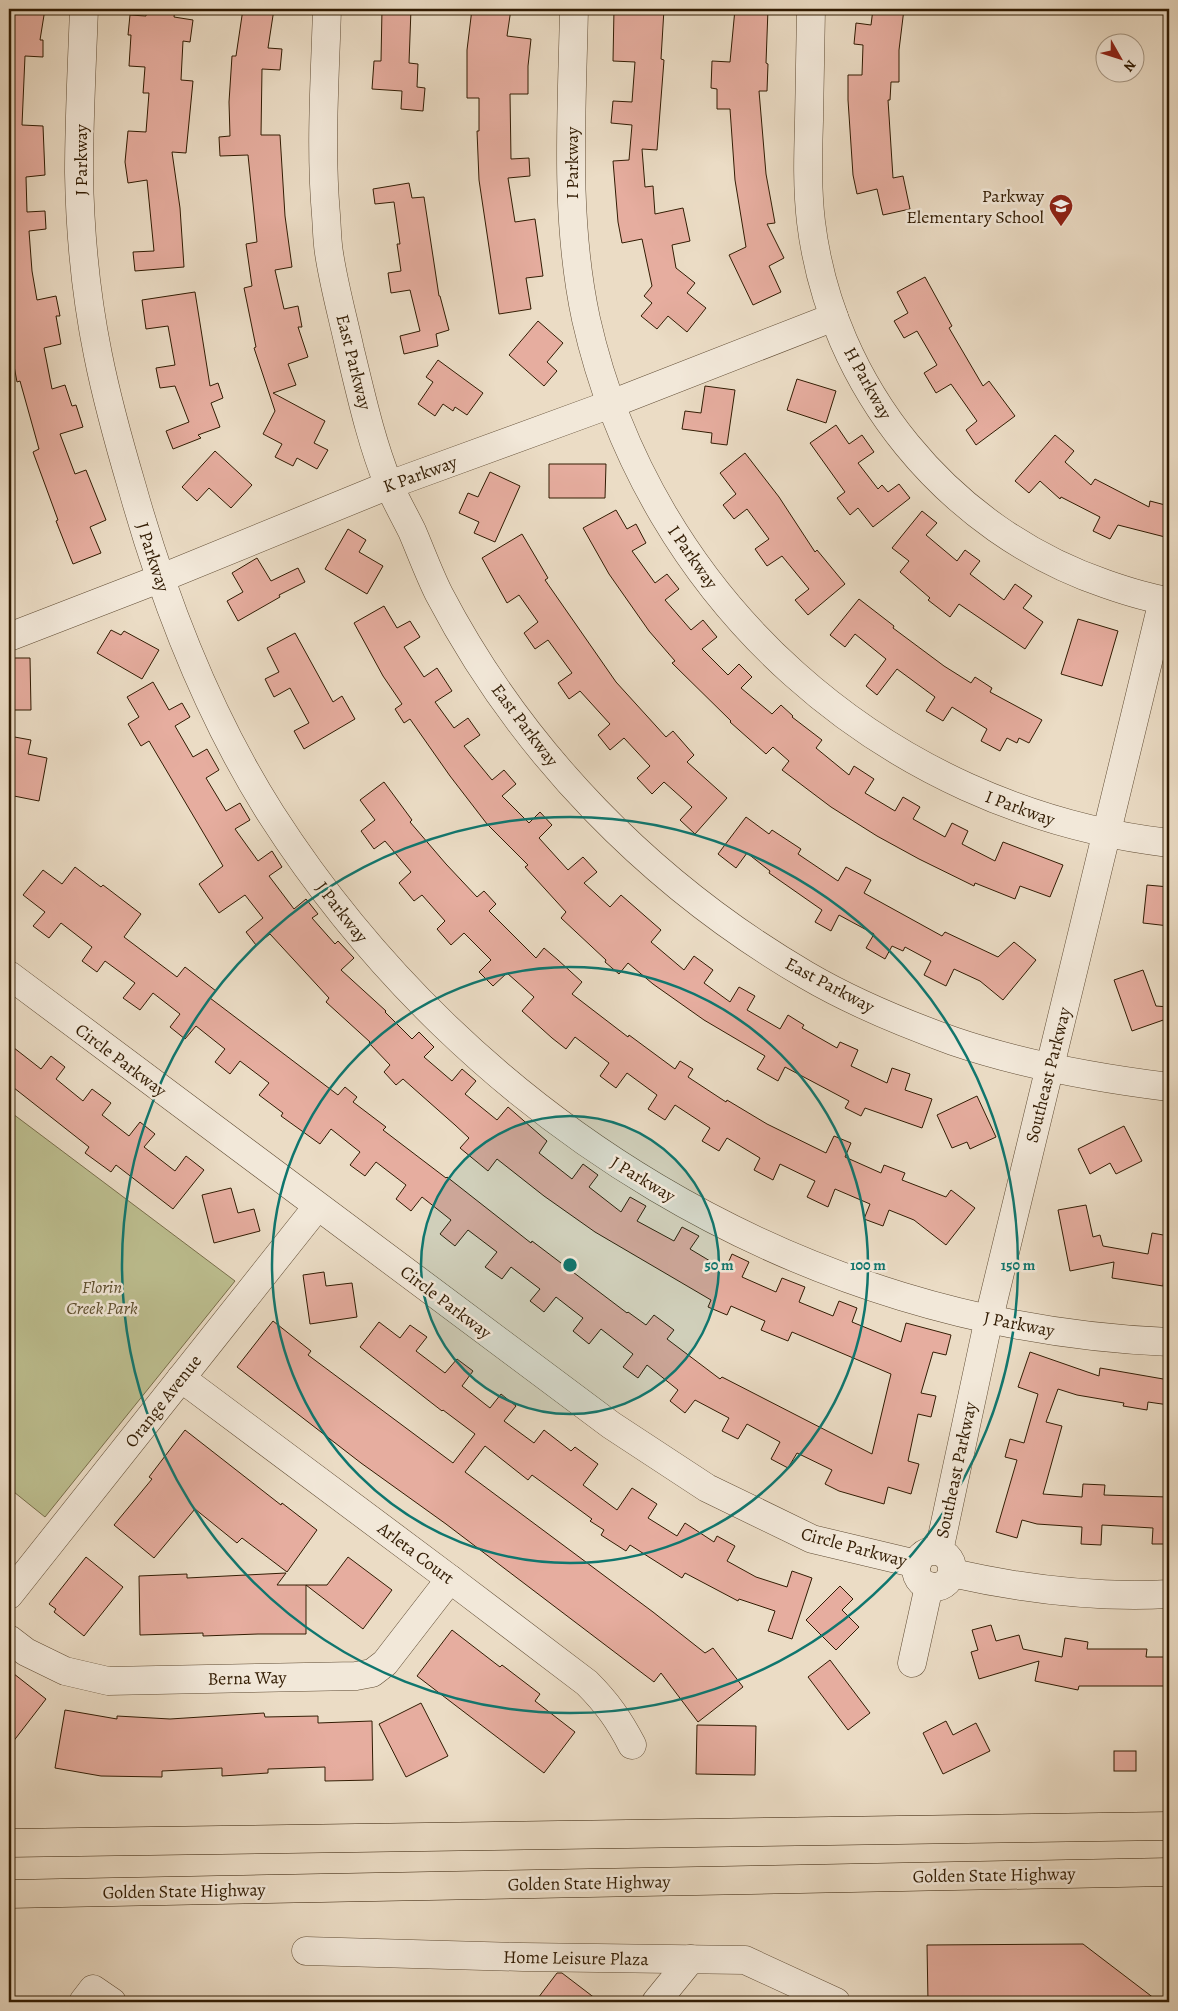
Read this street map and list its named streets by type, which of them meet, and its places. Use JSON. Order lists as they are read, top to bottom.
{
  "streets": {
    "highway": ["Golden State Highway"],
    "street": [
      "J Parkway",
      "I Parkway",
      "East Parkway",
      "H Parkway",
      "K Parkway",
      "Circle Parkway",
      "Southeast Parkway",
      "Orange Avenue",
      "Arleta Court",
      "Berna Way",
      "Home Leisure Plaza"
    ]
  },
  "crossings": [
    ["J Parkway", "K Parkway"],
    ["J Parkway", "Southeast Parkway"],
    ["I Parkway", "K Parkway"],
    ["I Parkway", "Southeast Parkway"],
    ["East Parkway", "K Parkway"],
    ["East Parkway", "Southeast Parkway"],
    ["H Parkway", "K Parkway"],
    ["H Parkway", "Southeast Parkway"],
    ["Circle Parkway", "Southeast Parkway"],
    ["Circle Parkway", "Orange Avenue"],
    ["Orange Avenue", "Arleta Court"],
    ["Arleta Court", "Berna Way"]
  ],
  "parks": ["Florin Creek Park"],
  "places": {
    "school or university": ["Parkway Elementary School"]
  },
  "north": "bottom right",
  "rings": ["50 m", "100 m", "150 m"]
}
